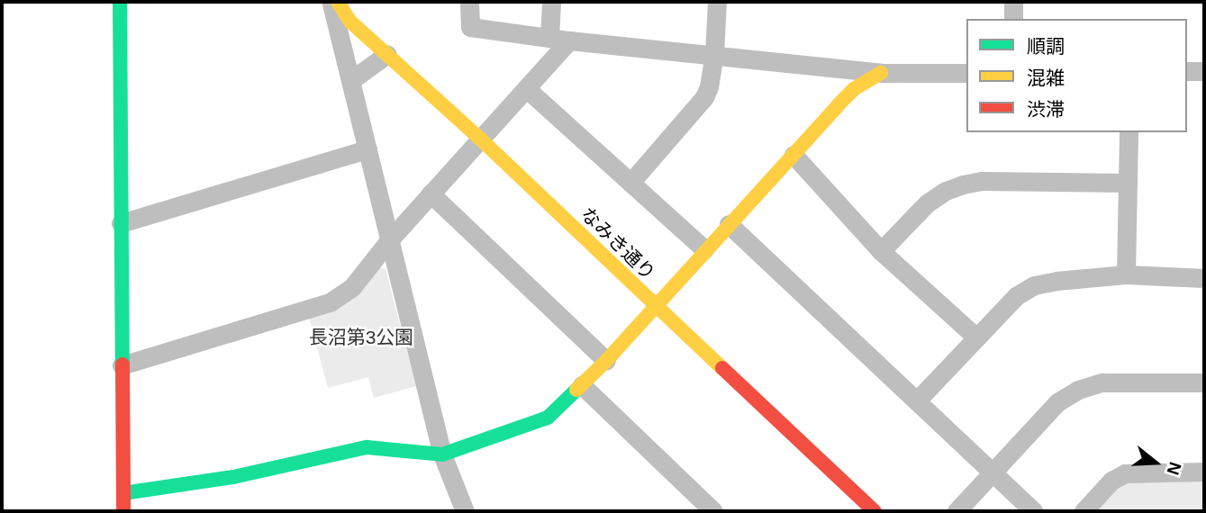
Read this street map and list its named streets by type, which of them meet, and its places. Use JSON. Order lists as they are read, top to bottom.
{
  "streets": {
    "street": ["なみき通り"]
  },
  "parks": ["長沼第3公園"],
  "legend": ["順調", "混雑", "渋滞"],
  "north": "right"
}
